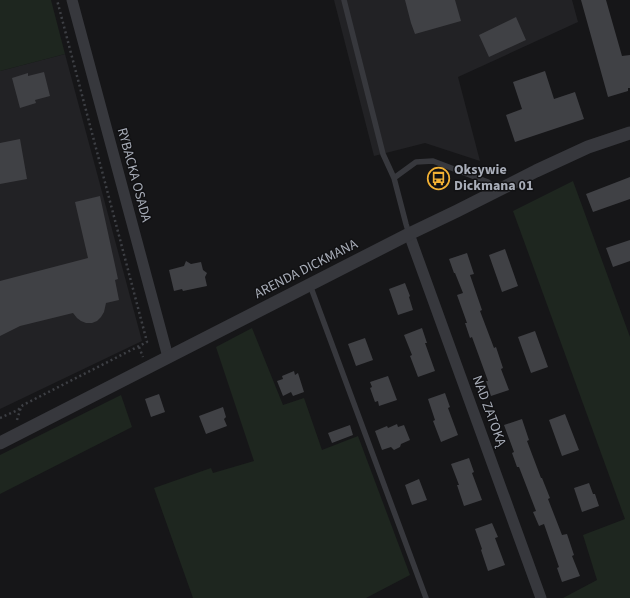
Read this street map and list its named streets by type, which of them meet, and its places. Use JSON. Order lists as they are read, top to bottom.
{
  "streets": {
    "street": ["RYBACKA OSADA", "ARENDA DICKMANA", "NAD ZATOKĄ"]
  },
  "crossings": [
    ["RYBACKA OSADA", "ARENDA DICKMANA"],
    ["ARENDA DICKMANA", "NAD ZATOKĄ"]
  ],
  "places": {
    "bus stop": ["Oksywie Dickmana 01"]
  }
}
